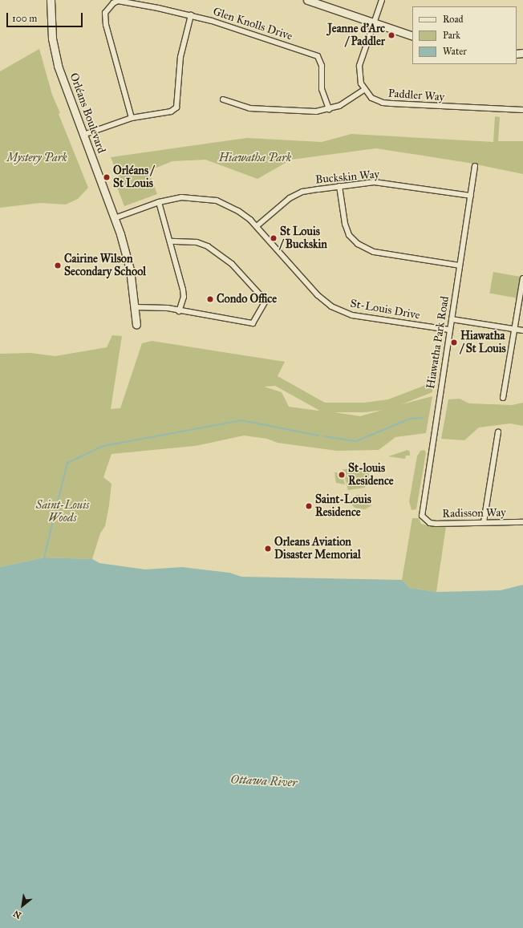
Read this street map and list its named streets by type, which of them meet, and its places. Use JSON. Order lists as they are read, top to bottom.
{
  "streets": {
    "street": [
      "Glen Knolls Drive",
      "Paddler Way",
      "Orléans Boulevard",
      "Buckskin Way",
      "St-Louis Drive",
      "Hiawatha Park Road",
      "Radisson Way"
    ]
  },
  "crossings": [
    ["Orléans Boulevard", "St-Louis Drive"],
    ["Buckskin Way", "St-Louis Drive"],
    ["Buckskin Way", "Hiawatha Park Road"],
    ["St-Louis Drive", "Hiawatha Park Road"],
    ["Hiawatha Park Road", "Radisson Way"]
  ],
  "water": ["Ottawa River"],
  "parks": ["Mystery Park", "Hiawatha Park", "Saint-Louis Woods"],
  "places": [
    "Jeanne d'Arc / Paddler",
    "Orléans / St Louis",
    "St Louis / Buckskin",
    "Cairine Wilson Secondary School",
    "Condo Office",
    "Hiawatha / St Louis",
    "St-louis Residence",
    "Saint-Louis Residence",
    "Orleans Aviation Disaster Memorial"
  ],
  "legend": ["Road", "Park", "Water"],
  "scale_bar": "100 m",
  "north": "bottom left"
}
